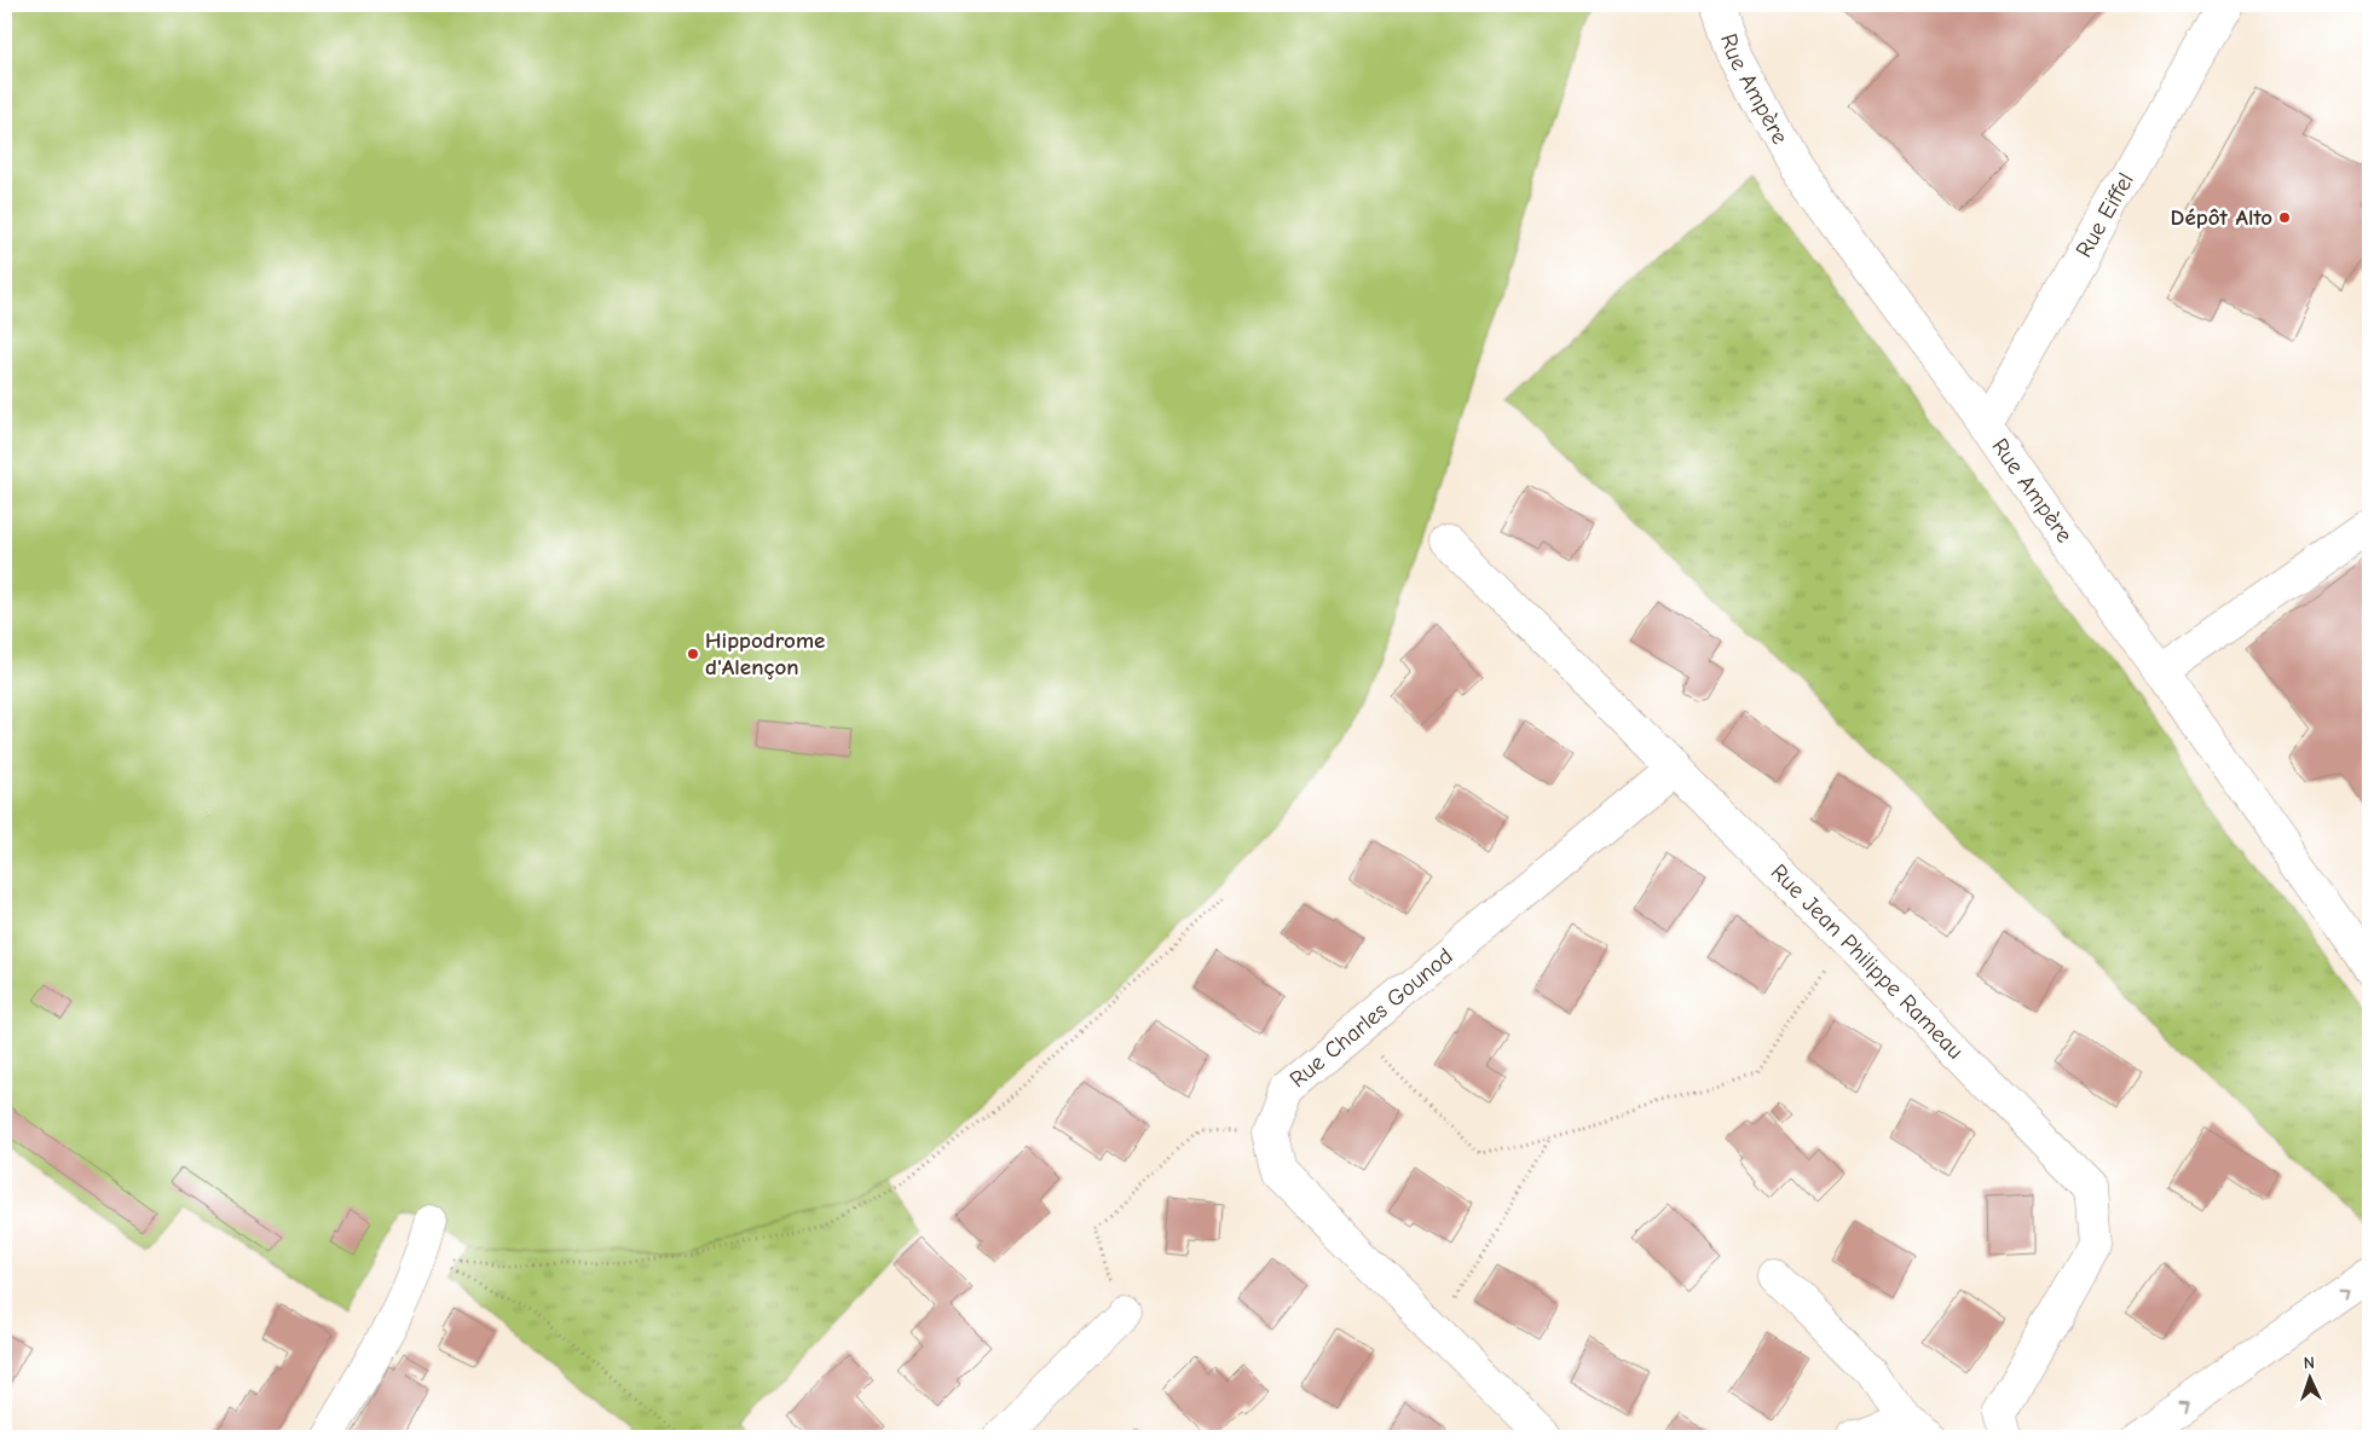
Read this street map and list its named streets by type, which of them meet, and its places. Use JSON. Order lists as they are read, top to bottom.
{
  "streets": {
    "street": [
      "Rue Ampère",
      "Rue Eiffel",
      "Rue Jean Philippe Rameau",
      "Rue Charles Gounod"
    ]
  },
  "crossings": [
    ["Rue Ampère", "Rue Eiffel"],
    ["Rue Jean Philippe Rameau", "Rue Charles Gounod"]
  ],
  "places": ["Dépôt Alto", "Hippodrome d'Alençon"],
  "north": "top"
}
